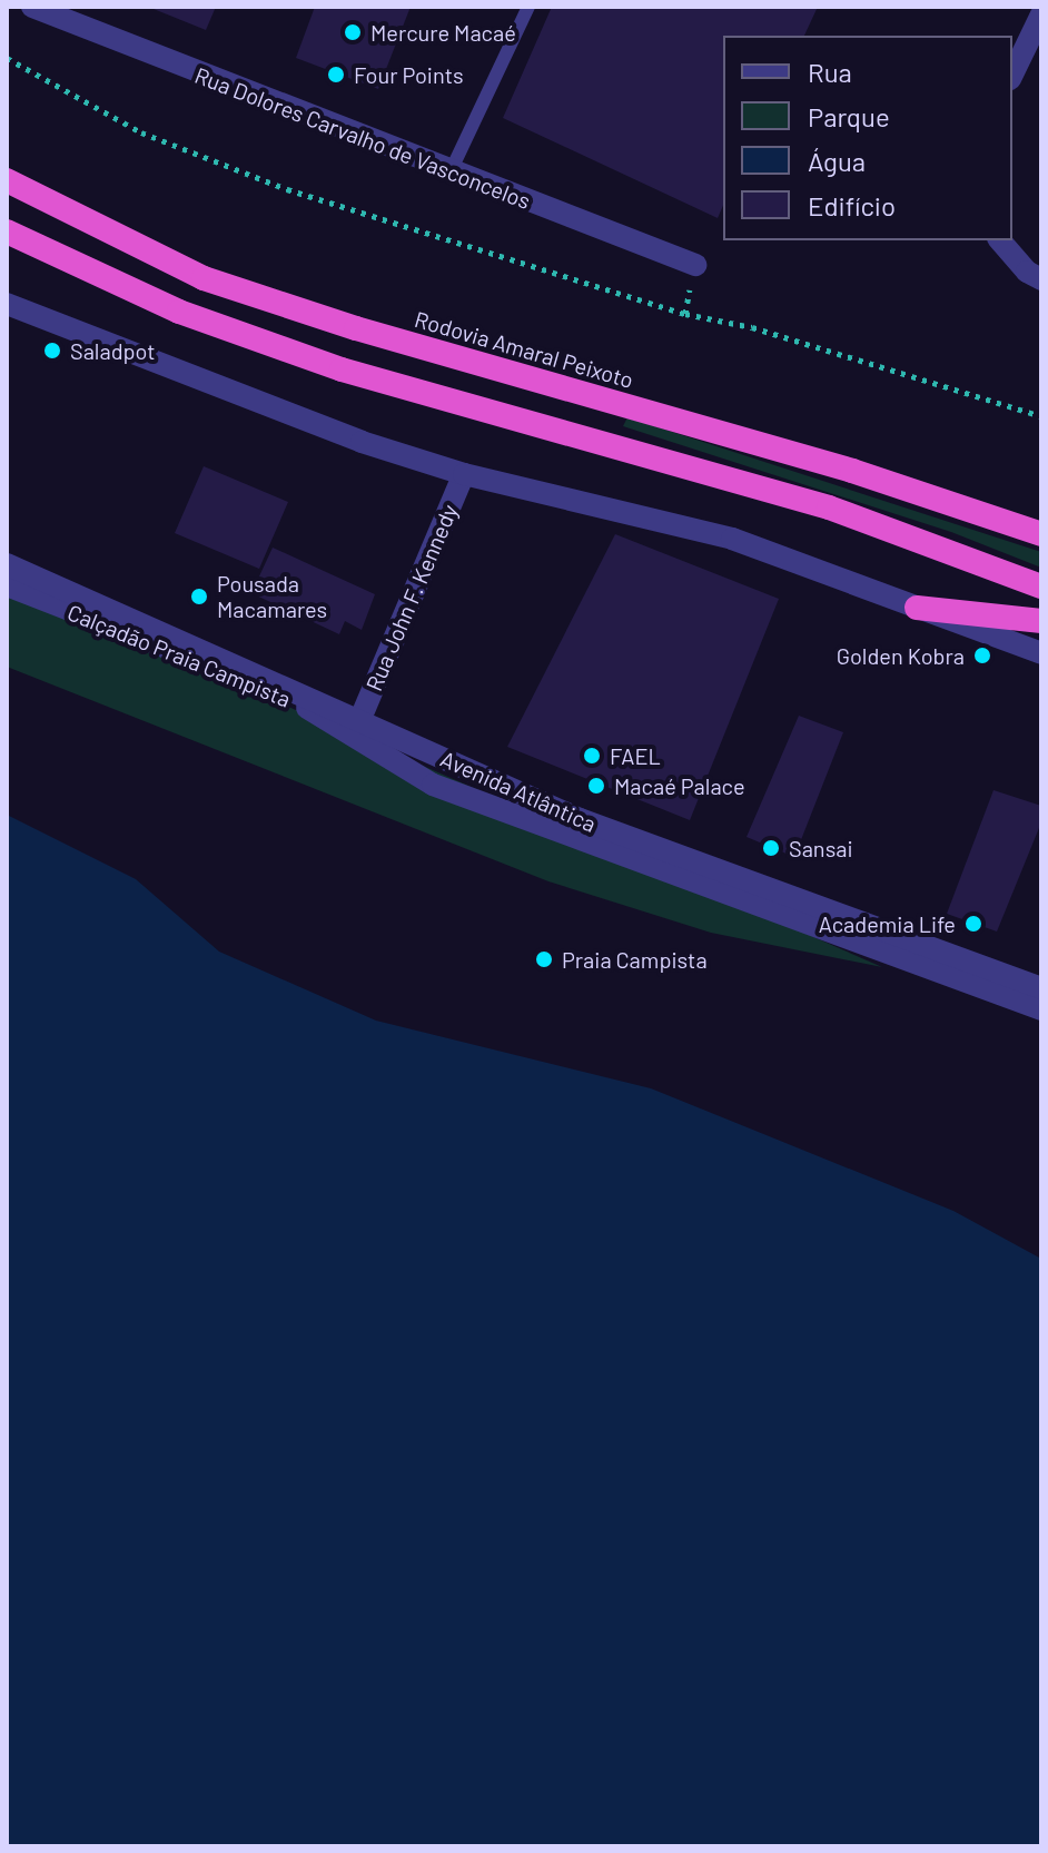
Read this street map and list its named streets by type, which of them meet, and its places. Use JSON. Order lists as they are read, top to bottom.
{
  "streets": {
    "highway": ["Rodovia Amaral Peixoto"],
    "street": [
      "Rua Dolores Carvalho de Vasconcelos",
      "Rua John F. Kennedy",
      "Calçadão Praia Campista",
      "Avenida Atlântica"
    ]
  },
  "crossings": [
    ["Rua John F. Kennedy", "Avenida Atlântica"]
  ],
  "places": [
    "Mercure Macaé",
    "Four Points",
    "Saladpot",
    "Pousada Macamares",
    "Golden Kobra",
    "FAEL",
    "Macaé Palace",
    "Sansai",
    "Academia Life",
    "Praia Campista"
  ],
  "legend": [
    "Rua",
    "Parque",
    "Água",
    "Edifício"
  ]
}
